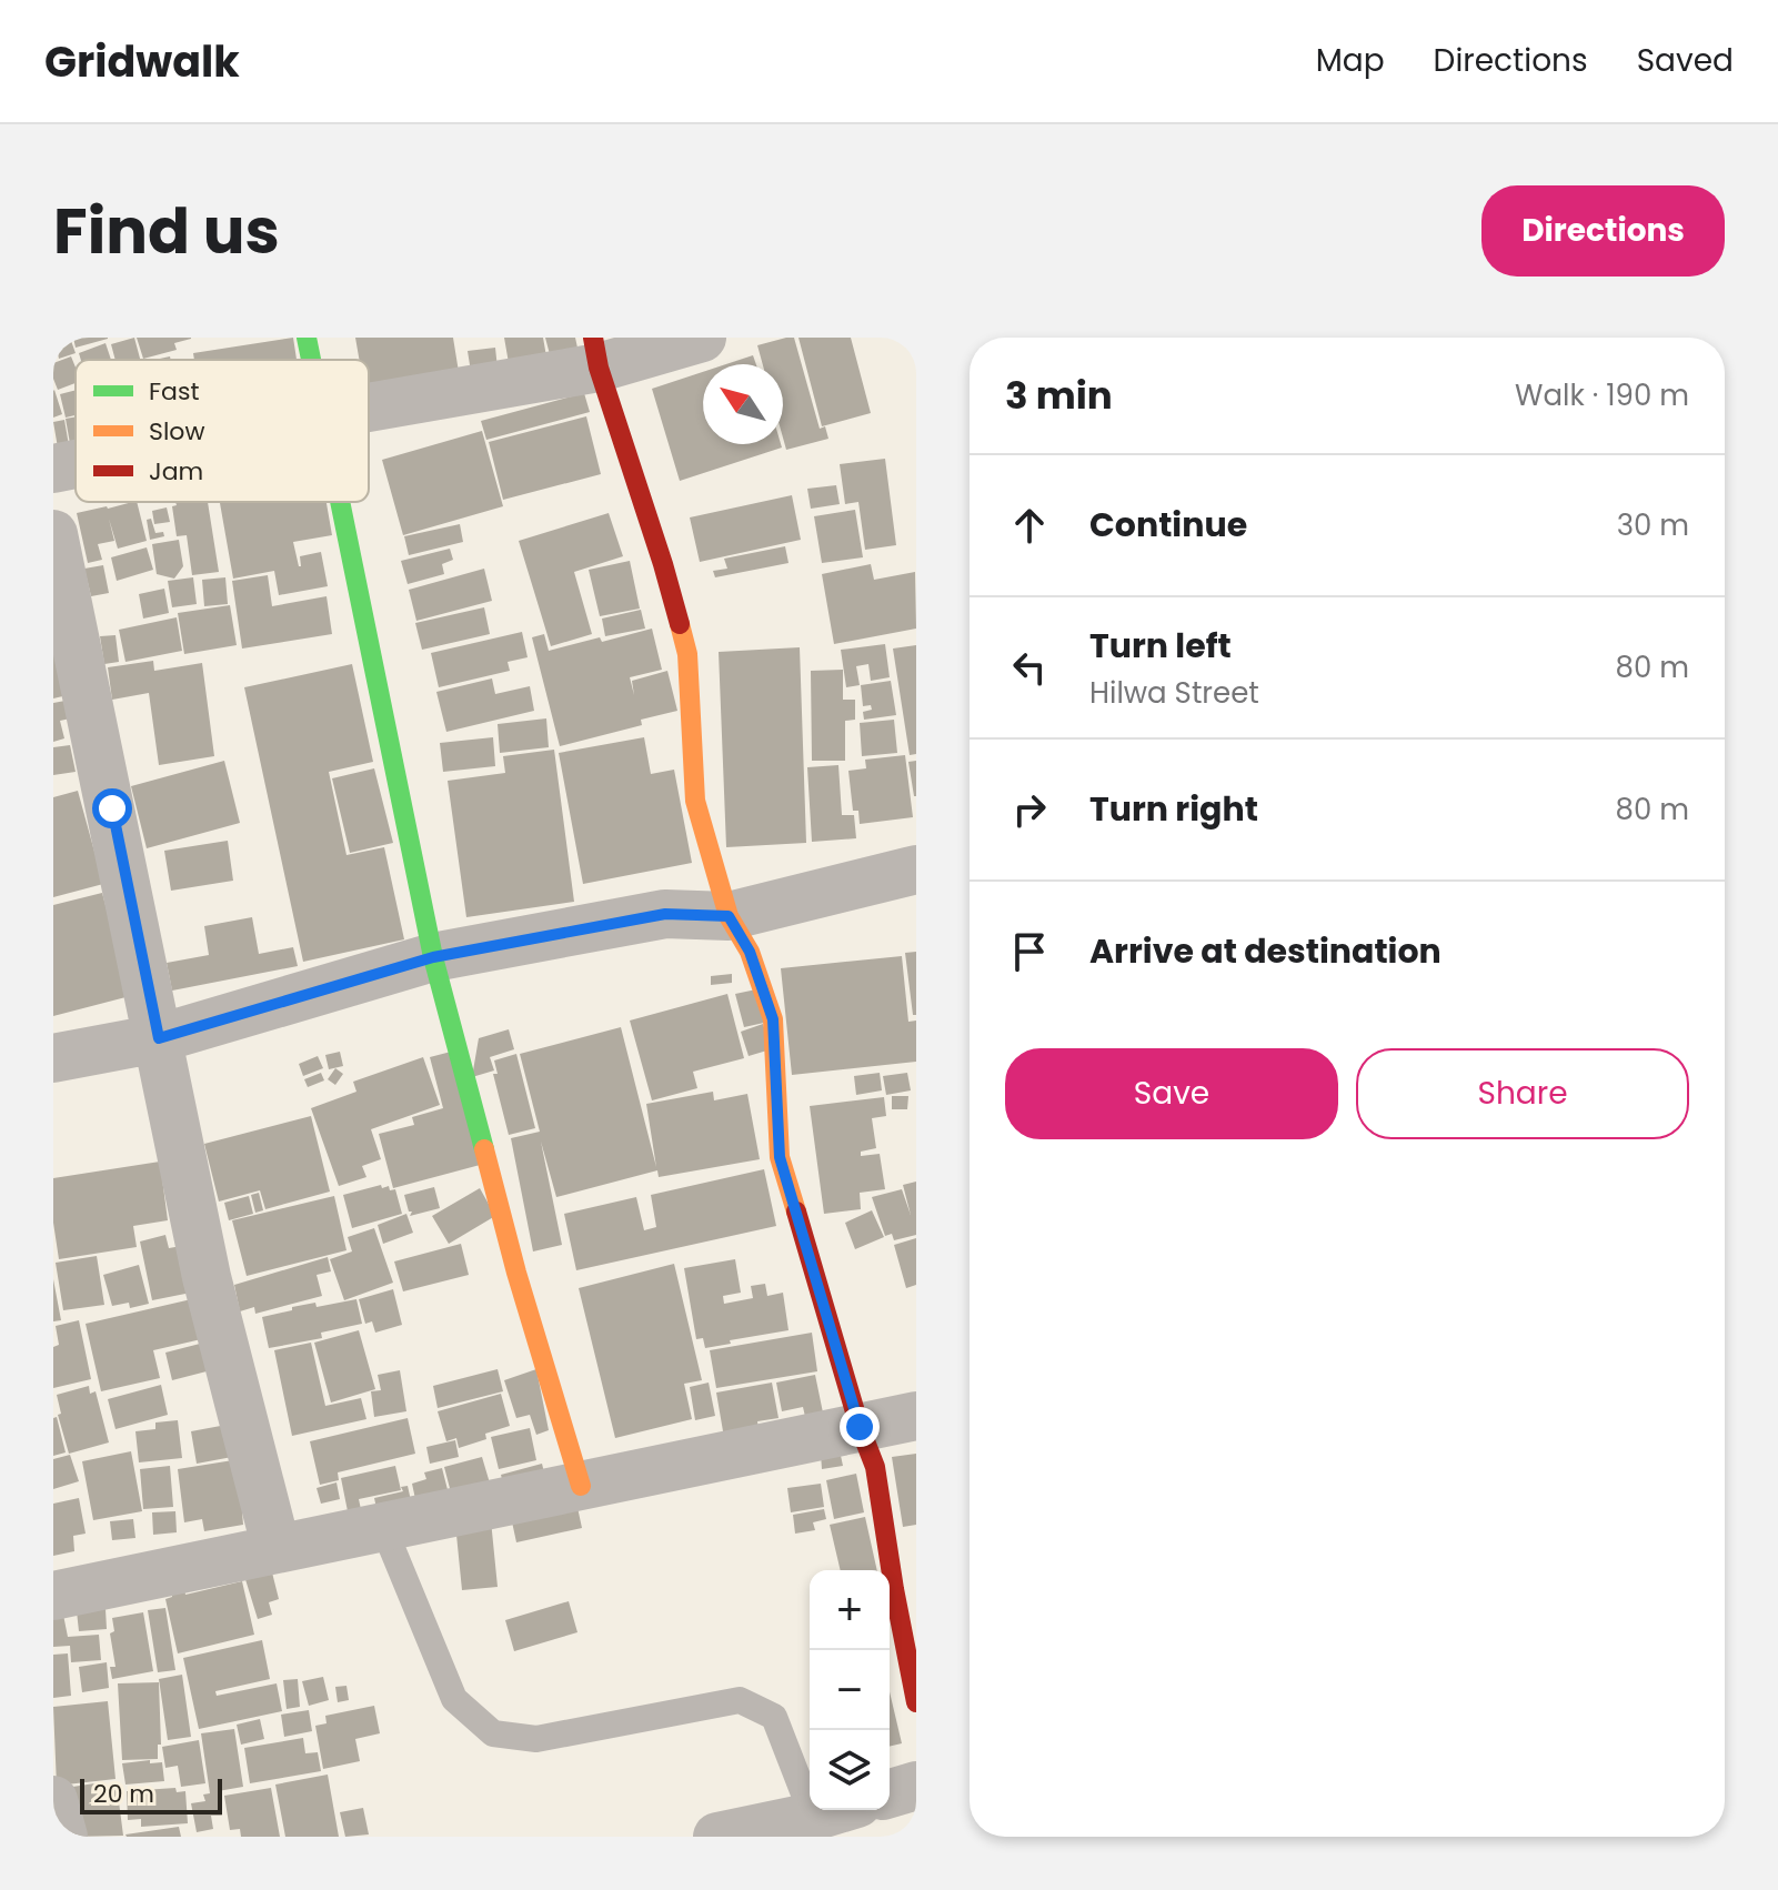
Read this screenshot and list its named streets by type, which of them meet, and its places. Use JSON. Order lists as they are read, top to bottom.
{
  "legend": ["Fast", "Slow", "Jam"],
  "scale_bar": "20 m",
  "north": "top left",
  "page": {
    "header": "Gridwalk",
    "nav": ["Map", "Directions", "Saved"],
    "title": "Find us",
    "buttons": [
      "Directions",
      ["Save", "Share"]
    ],
    "heading": ["3 min", "Walk · 190 m"],
    "list": [
      ["Continue", "30 m"],
      ["Turn left", "Hilwa Street", "80 m"],
      ["Turn right", "80 m"],
      "Arrive at destination"
    ],
    "map_buttons": ["+", "−"],
    "scale": "20 m"
  }
}
